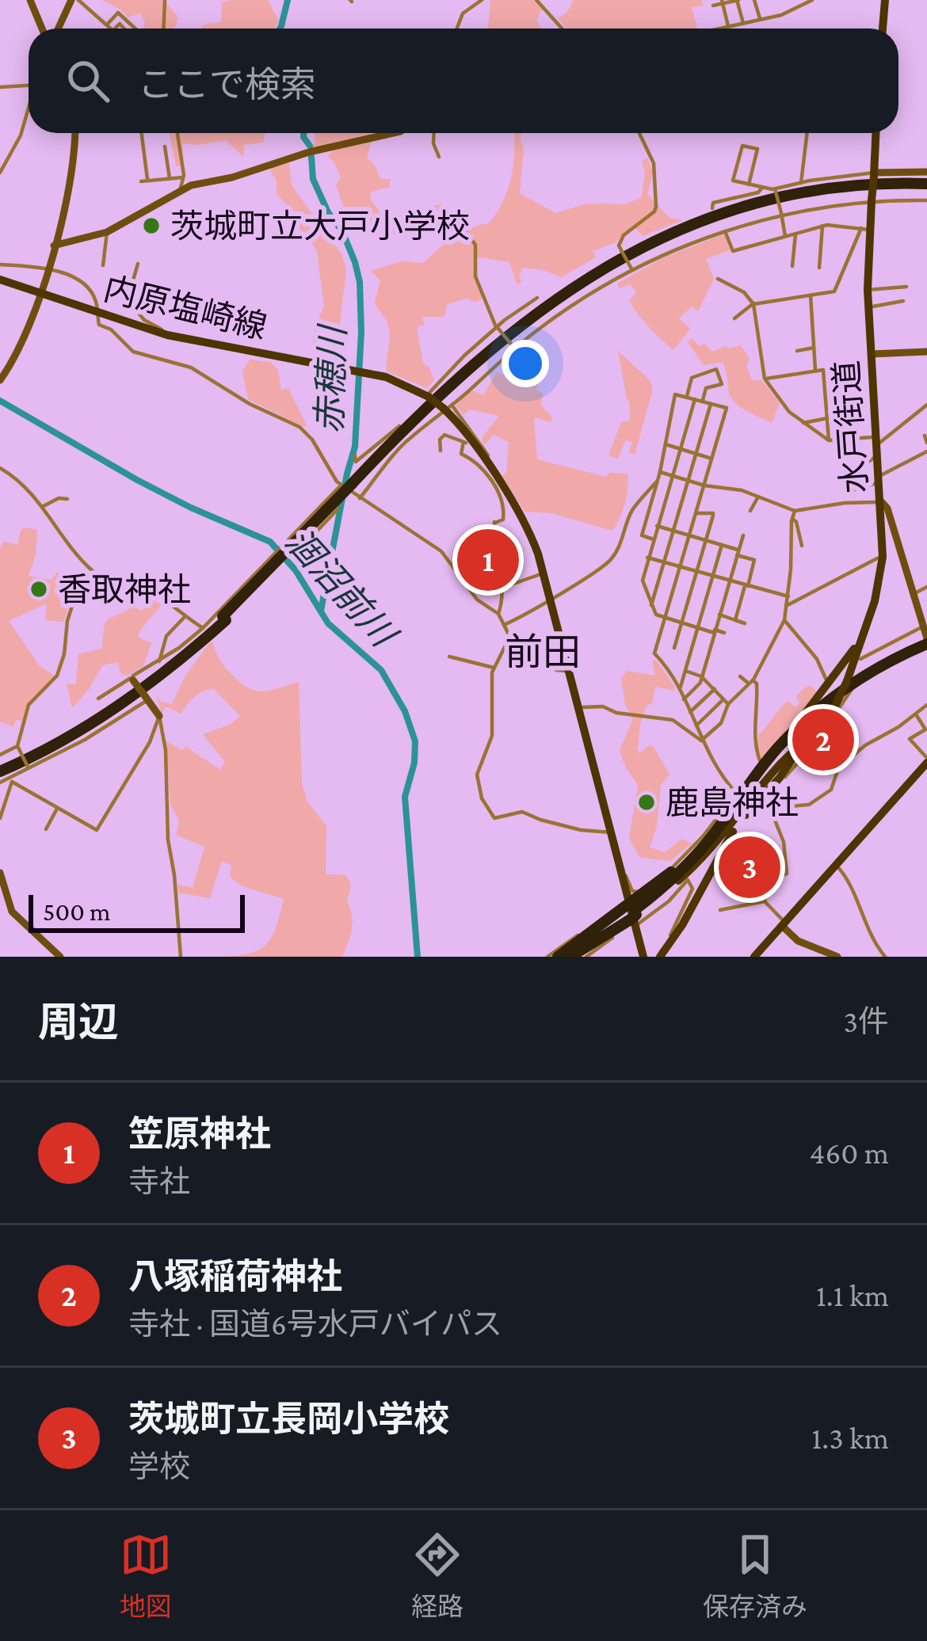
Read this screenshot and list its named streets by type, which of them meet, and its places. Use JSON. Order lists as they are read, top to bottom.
{
  "streets": {
    "main road": ["内原塩崎線", "水戸街道"]
  },
  "districts": ["前田"],
  "water": ["赤穂川", "涸沼前川"],
  "places": ["茨城町立大戸小学校", "香取神社", "鹿島神社"],
  "scale_bar": "500 m",
  "page": {
    "search": "ここで検索",
    "pins": ["1", "2", "3"],
    "scale": "500 m",
    "heading": ["周辺", "3件"],
    "list": [
      {
        "mark": "1",
        "name": "笠原神社",
        "note": "寺社",
        "value": "460 m"
      },
      {
        "mark": "2",
        "name": "八塚稲荷神社",
        "note": "寺社 · 国道6号水戸バイパス",
        "value": "1.1 km"
      },
      {
        "mark": "3",
        "name": "茨城町立長岡小学校",
        "note": "学校",
        "value": "1.3 km"
      }
    ],
    "nav": ["地図", "経路", "保存済み"]
  }
}
